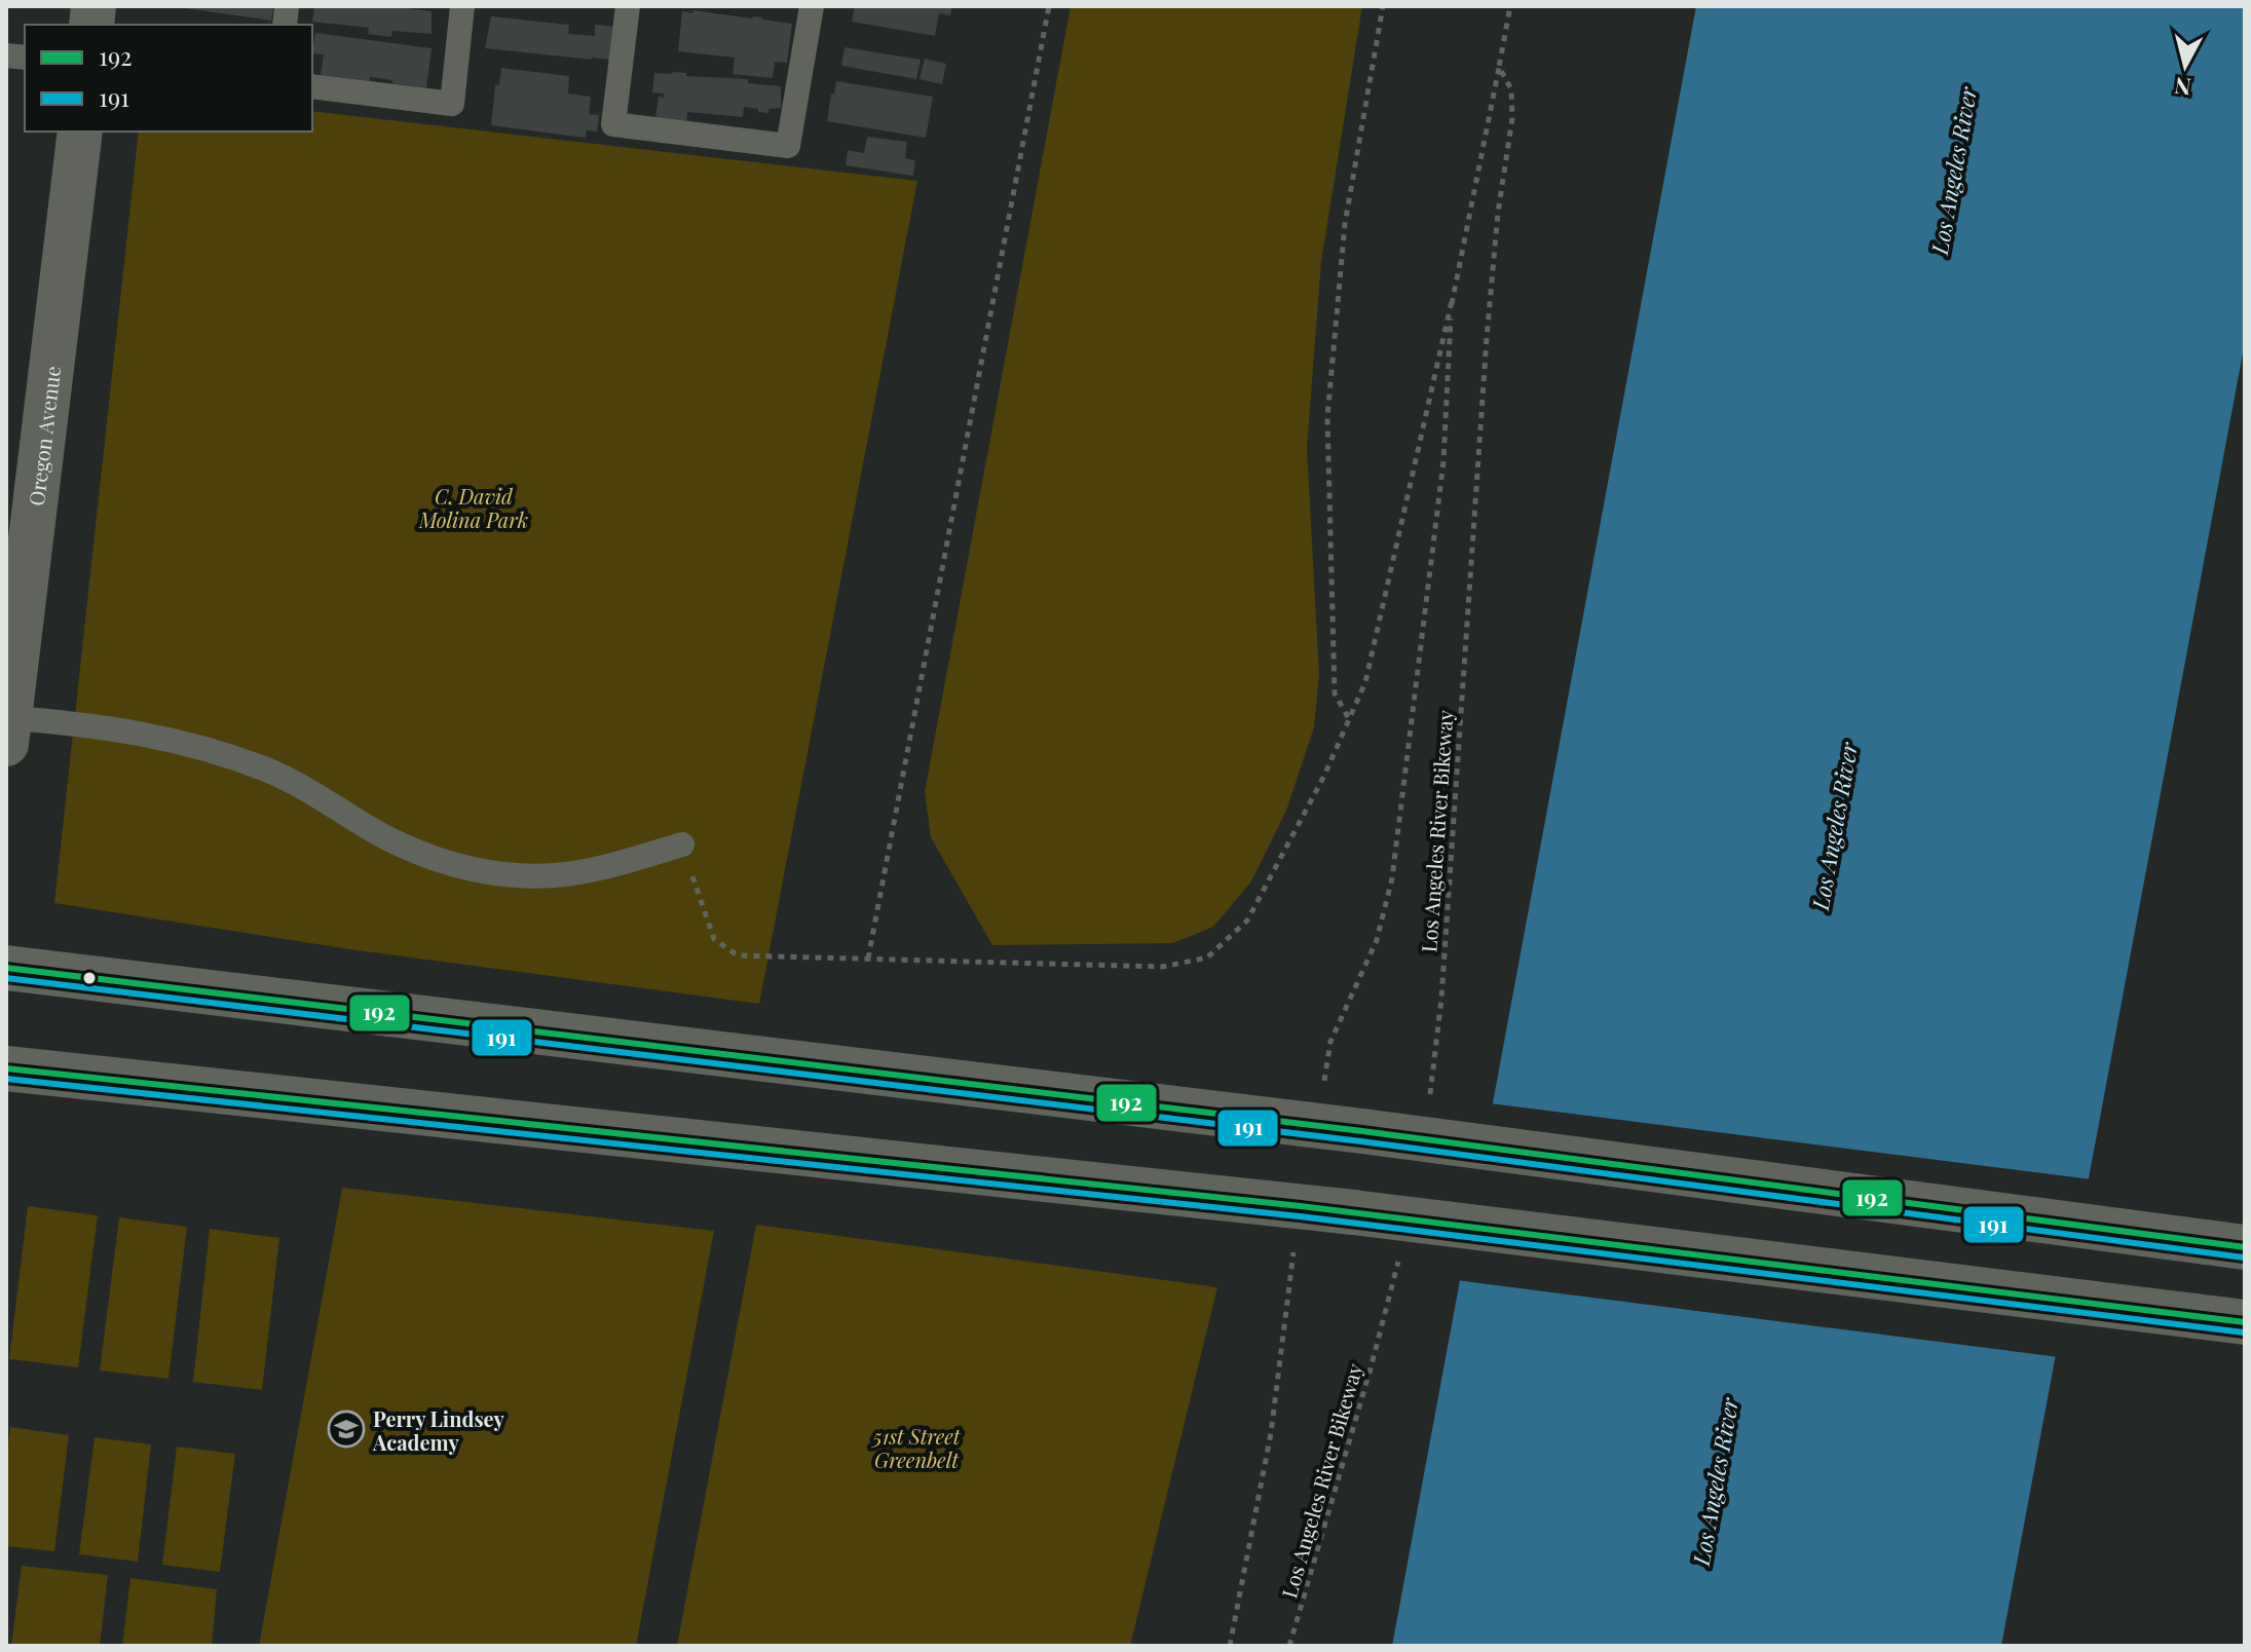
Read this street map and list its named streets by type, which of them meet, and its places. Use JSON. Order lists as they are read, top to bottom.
{
  "streets": {
    "main road": ["Oregon Avenue"],
    "path": ["Los Angeles River Bikeway"]
  },
  "water": ["Los Angeles River"],
  "parks": ["C. David Molina Park", "51st Street Greenbelt"],
  "places": {
    "school or university": ["Perry Lindsey Academy"]
  },
  "lines": ["transit line 192", "transit line 191"],
  "legend": ["192", "191"],
  "north": "bottom"
}
